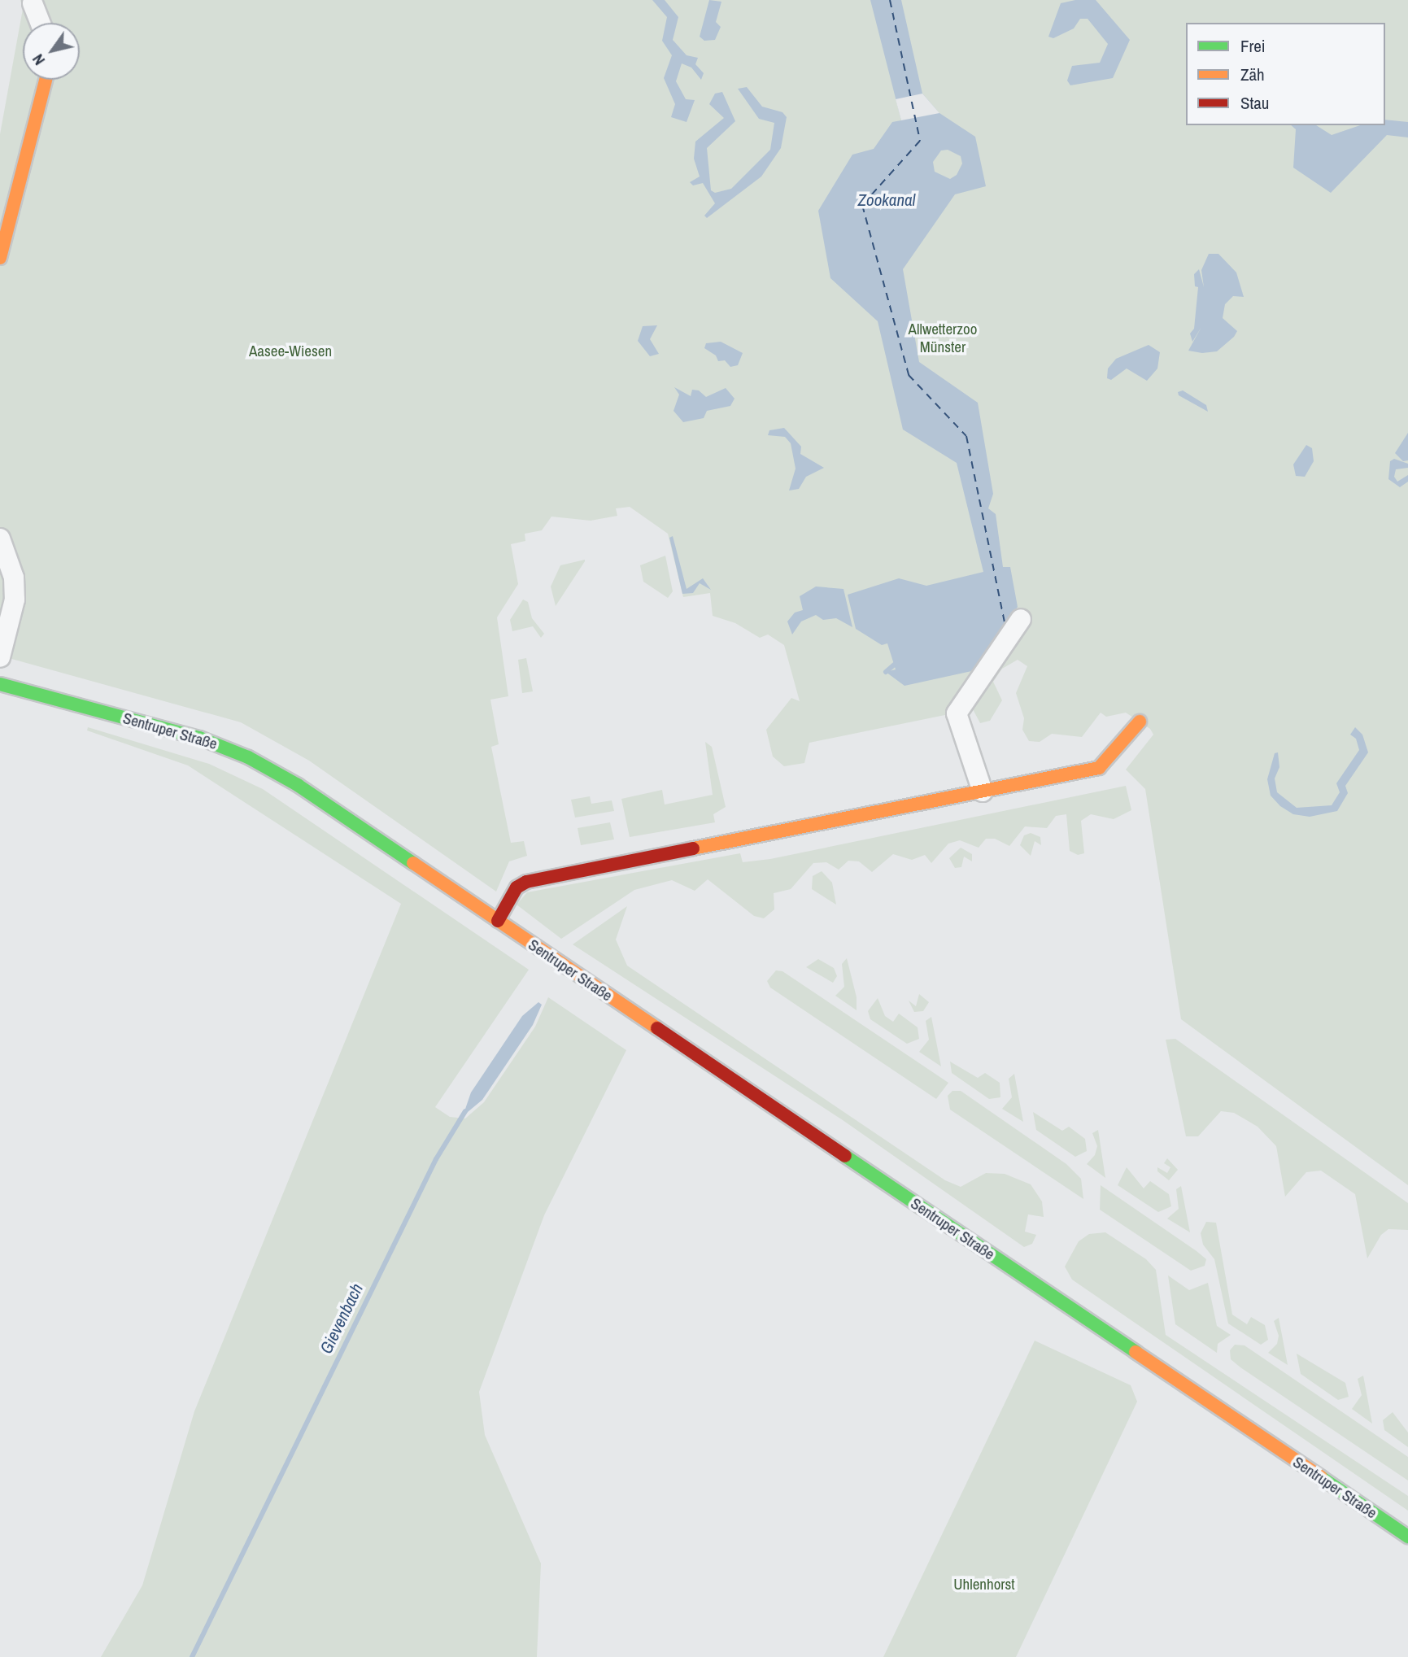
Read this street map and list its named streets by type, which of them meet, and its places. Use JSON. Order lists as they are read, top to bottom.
{
  "streets": {
    "street": ["Sentruper Straße"]
  },
  "water": ["Zookanal", "Gievenbach"],
  "parks": ["Allwetterzoo Münster", "Aasee-Wiesen", "Uhlenhorst"],
  "legend": ["Frei", "Zäh", "Stau"],
  "north": "bottom left"
}
